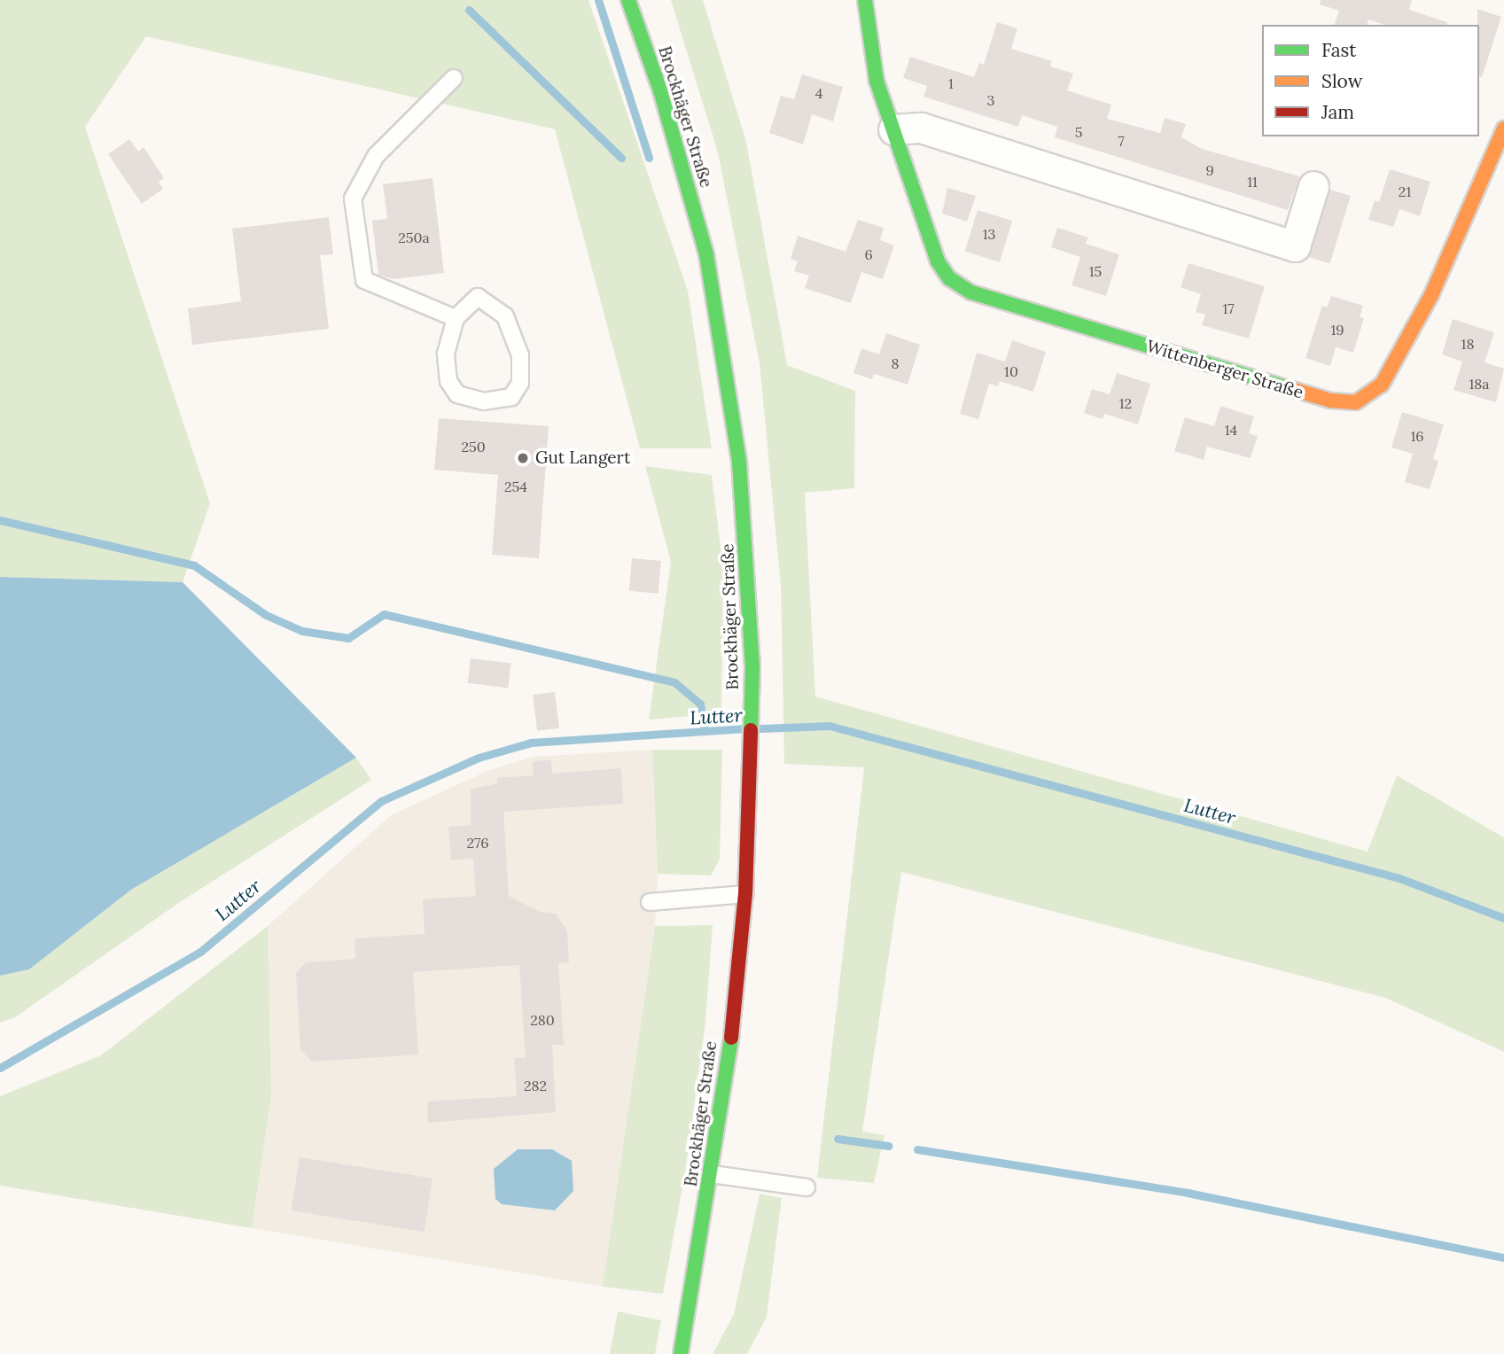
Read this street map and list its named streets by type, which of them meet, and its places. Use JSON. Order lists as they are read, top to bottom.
{
  "streets": {
    "main road": ["Brockhäger Straße", "Wittenberger Straße"]
  },
  "water": ["Lutter"],
  "places": ["Gut Langert"],
  "house_numbers": [
    "1",
    "4",
    "3",
    "5",
    "7",
    "9",
    "11",
    "21",
    "13",
    "250a",
    "6",
    "15",
    "17",
    "19",
    "18",
    "8",
    "10",
    "18a",
    "12",
    "14",
    "16",
    "250",
    "254",
    "276",
    "280",
    "282"
  ],
  "legend": ["Fast", "Slow", "Jam"]
}
